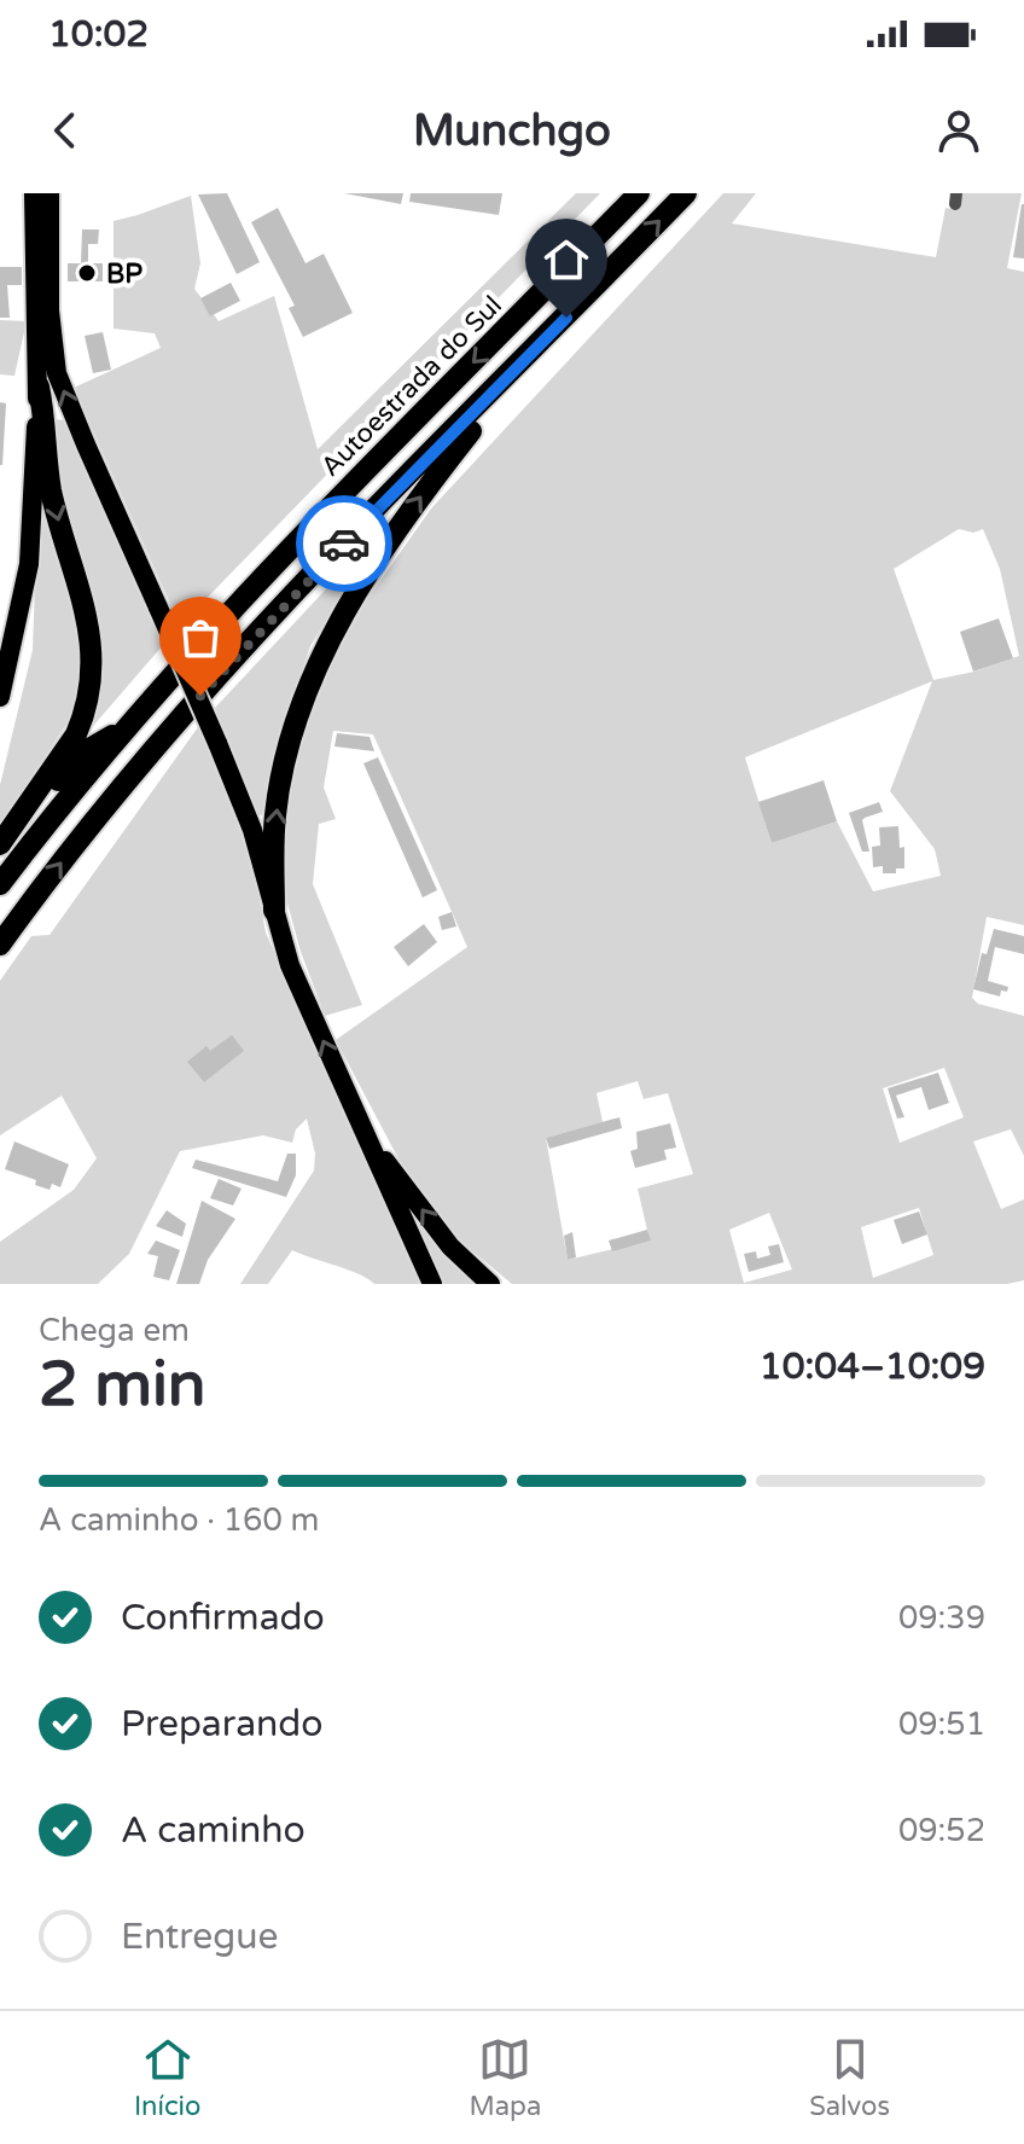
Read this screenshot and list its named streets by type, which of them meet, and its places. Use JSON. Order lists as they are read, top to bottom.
{
  "streets": {
    "highway": ["Autoestrada do Sul"]
  },
  "places": ["BP"],
  "page": {
    "status": "10:02",
    "header": "Munchgo",
    "heading": ["2 min", "Chega em", "10:04–10:09"],
    "bar": "A caminho · 160 m",
    "list": [
      ["Confirmado", "09:39"],
      ["Preparando", "09:51"],
      ["A caminho", "09:52"],
      "Entregue"
    ],
    "tabs": ["Início", "Mapa", "Salvos"]
  }
}
